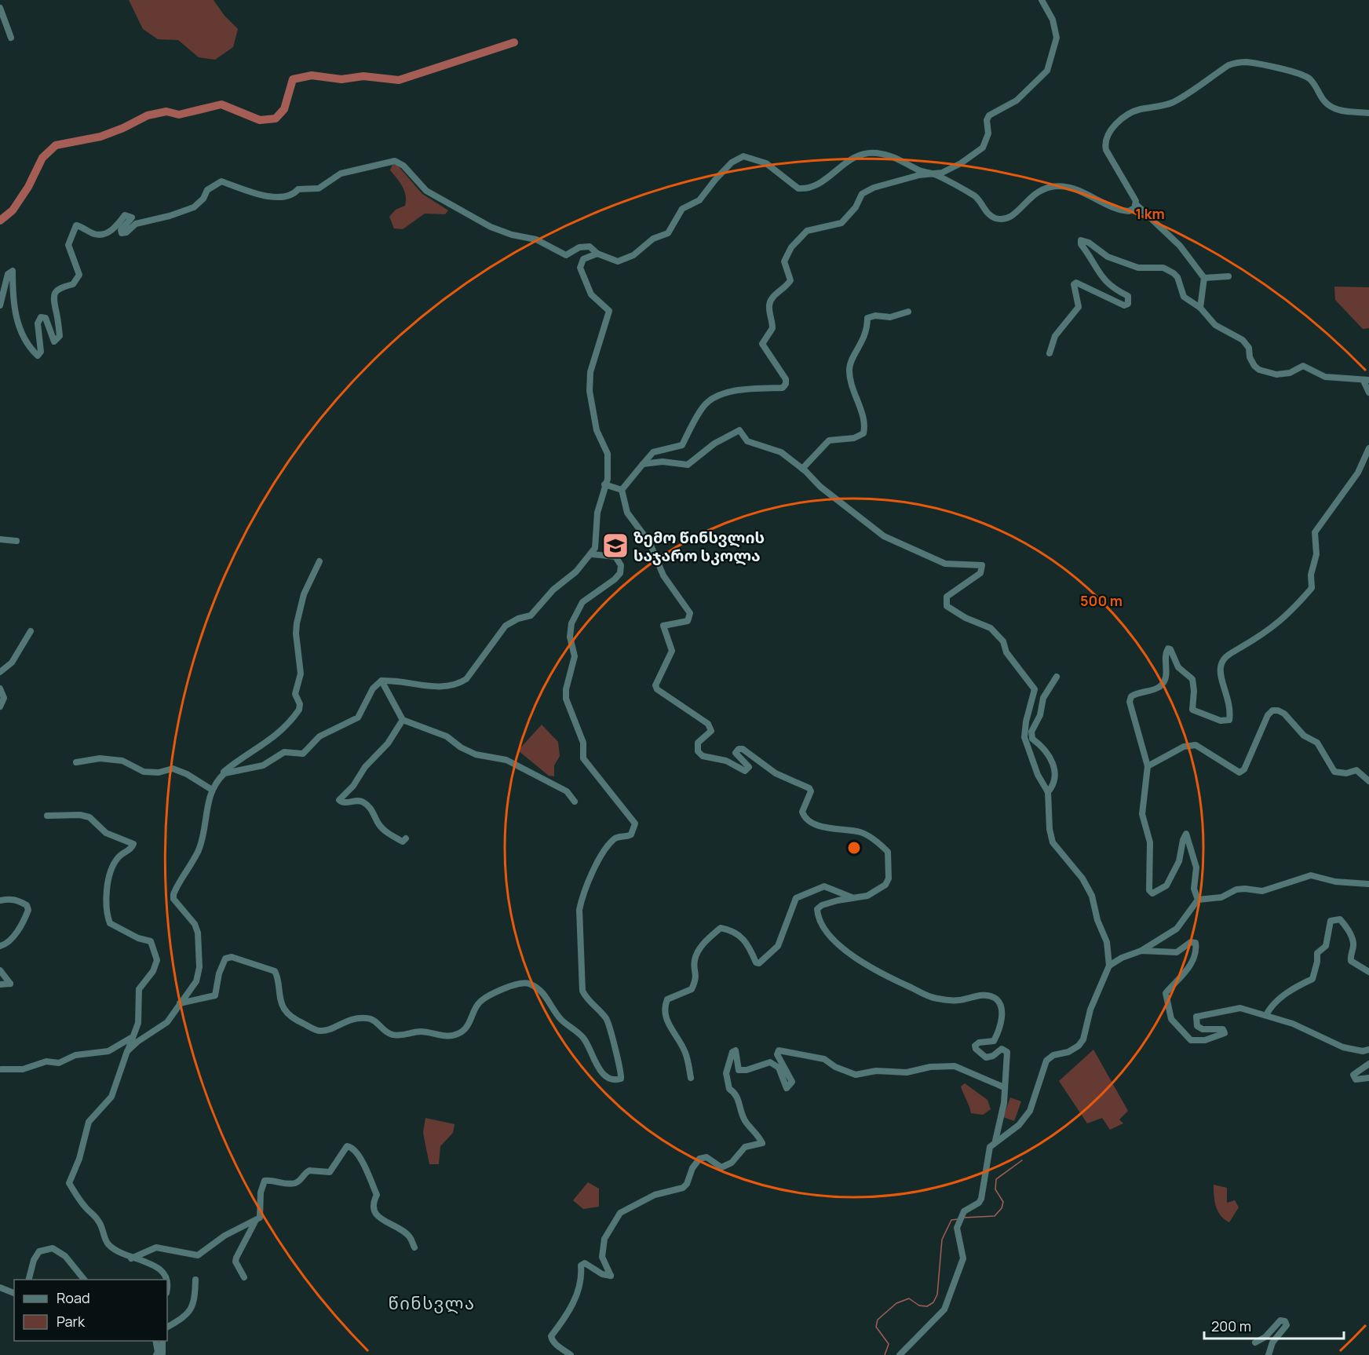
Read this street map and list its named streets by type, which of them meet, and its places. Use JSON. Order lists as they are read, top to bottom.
{
  "districts": ["წინსვლა"],
  "places": {
    "school or university": ["ზემო წინსვლის საჯარო სკოლა"]
  },
  "legend": ["Road", "Park"],
  "scale_bar": "200 m",
  "rings": ["1 km", "500 m"]
}
